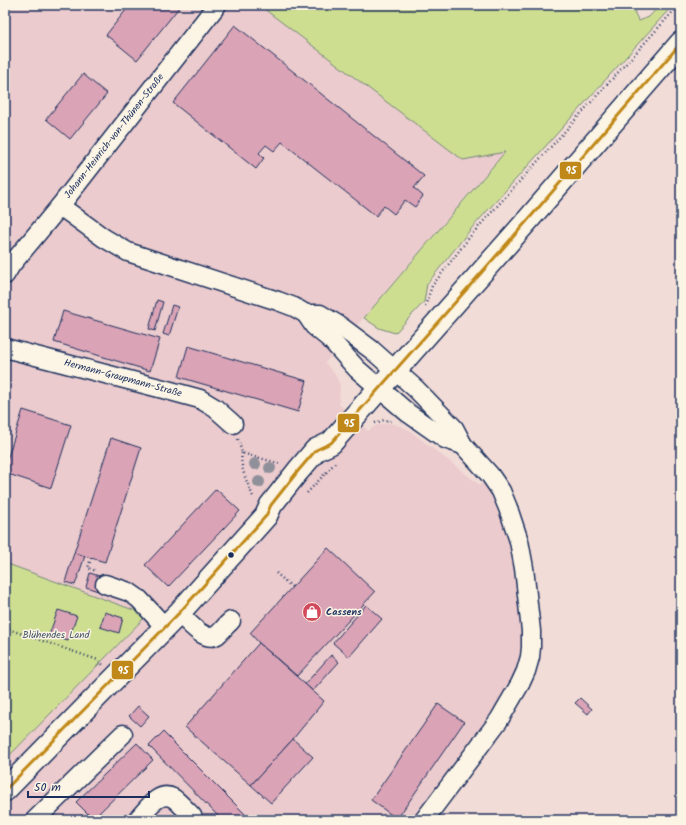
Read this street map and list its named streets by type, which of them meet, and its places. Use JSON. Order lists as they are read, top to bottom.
{
  "streets": {
    "street": ["Johann-Heinrich-von-Thünen-Straße", "Hermann-Graupmann-Straße"]
  },
  "parks": ["Blühendes Land"],
  "places": {
    "shop": ["Cassens"]
  },
  "lines": ["transit line 95"],
  "scale_bar": "50 m"
}
